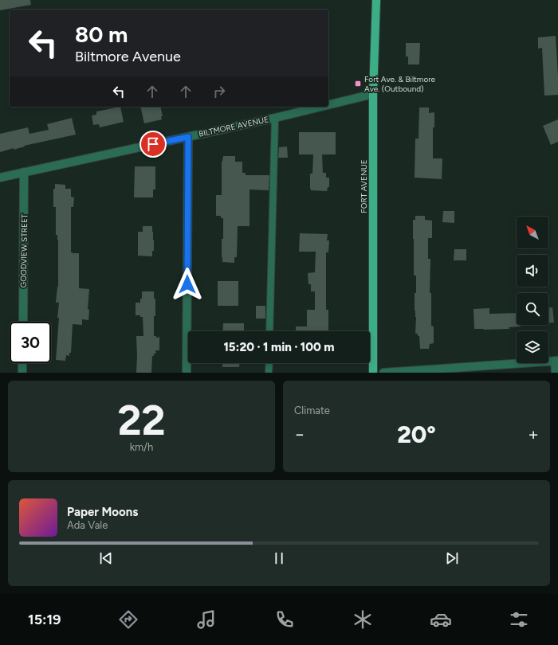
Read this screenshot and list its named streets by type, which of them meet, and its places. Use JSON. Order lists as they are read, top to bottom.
{
  "streets": {
    "main road": ["FORT AVENUE"],
    "street": ["BILTMORE AVENUE", "GOODVIEW STREET"]
  },
  "crossings": [
    ["BILTMORE AVENUE", "FORT AVENUE"],
    ["BILTMORE AVENUE", "GOODVIEW STREET"]
  ],
  "places": {
    "transit": ["Fort Ave. & Biltmore Ave. (Outbound)"]
  },
  "north": "top left",
  "page": {
    "turn": ["80 m", "Biltmore Avenue"],
    "limit": "30",
    "trip": "15:20 · 1 min · 100 m",
    "tile": [
      ["22", "km/h"],
      "Climate"
    ],
    "heat": ["−", "20°", "+"],
    "song": ["Paper Moons", "Ada Vale"],
    "tabs": "15:19"
  }
}
